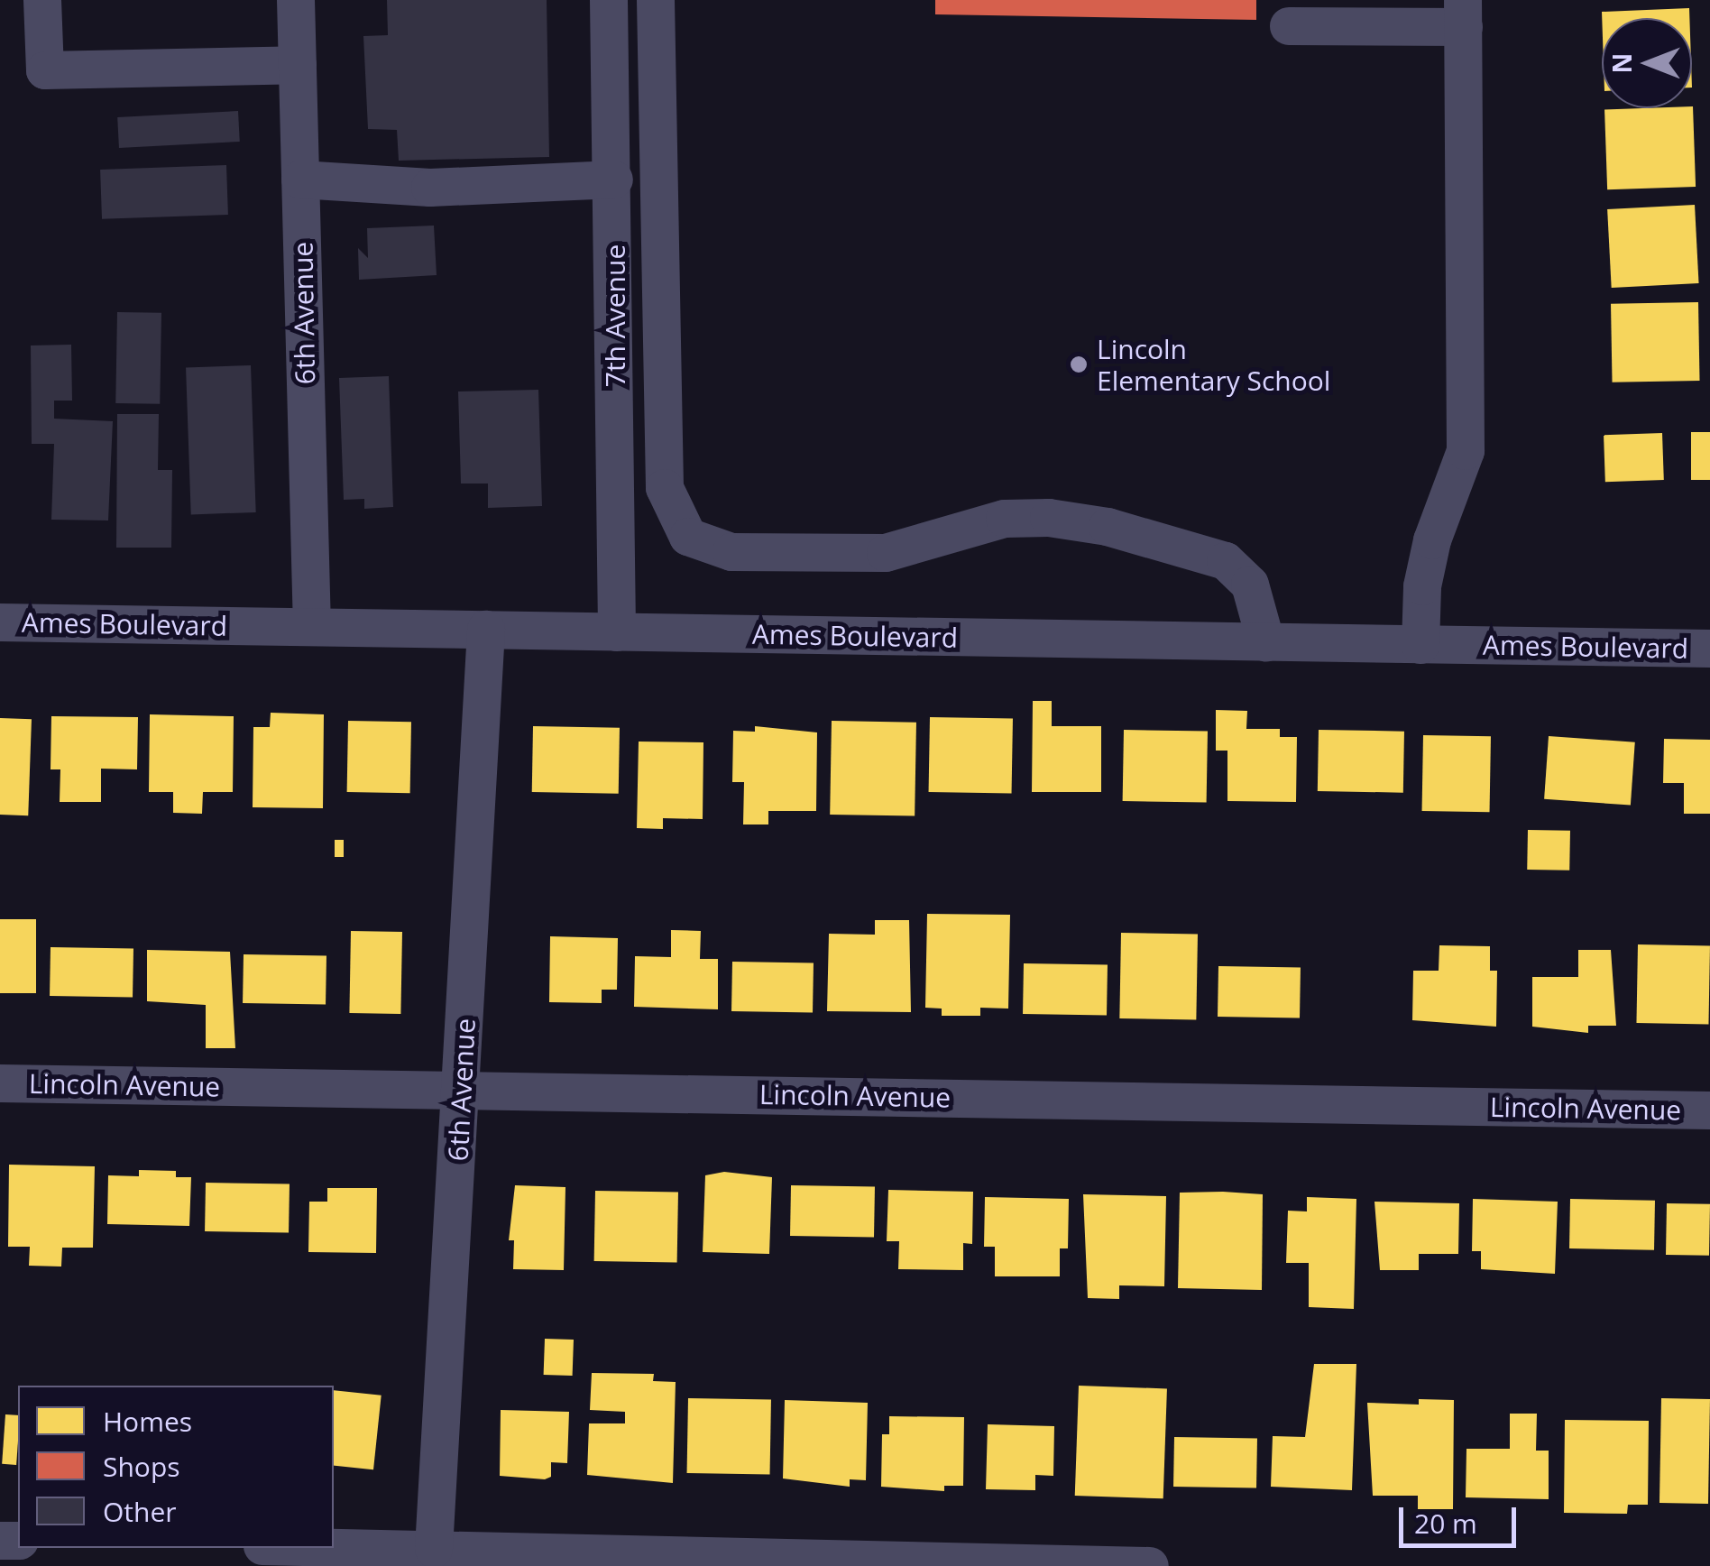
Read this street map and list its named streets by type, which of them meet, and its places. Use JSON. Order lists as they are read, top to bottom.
{
  "streets": {
    "street": [
      "6th Avenue",
      "7th Avenue",
      "Ames Boulevard",
      "Lincoln Avenue"
    ]
  },
  "crossings": [
    ["6th Avenue", "Ames Boulevard"],
    ["6th Avenue", "Lincoln Avenue"],
    ["7th Avenue", "Ames Boulevard"]
  ],
  "places": ["Lincoln Elementary School"],
  "legend": ["Homes", "Shops", "Other"],
  "scale_bar": "20 m",
  "north": "left"
}
